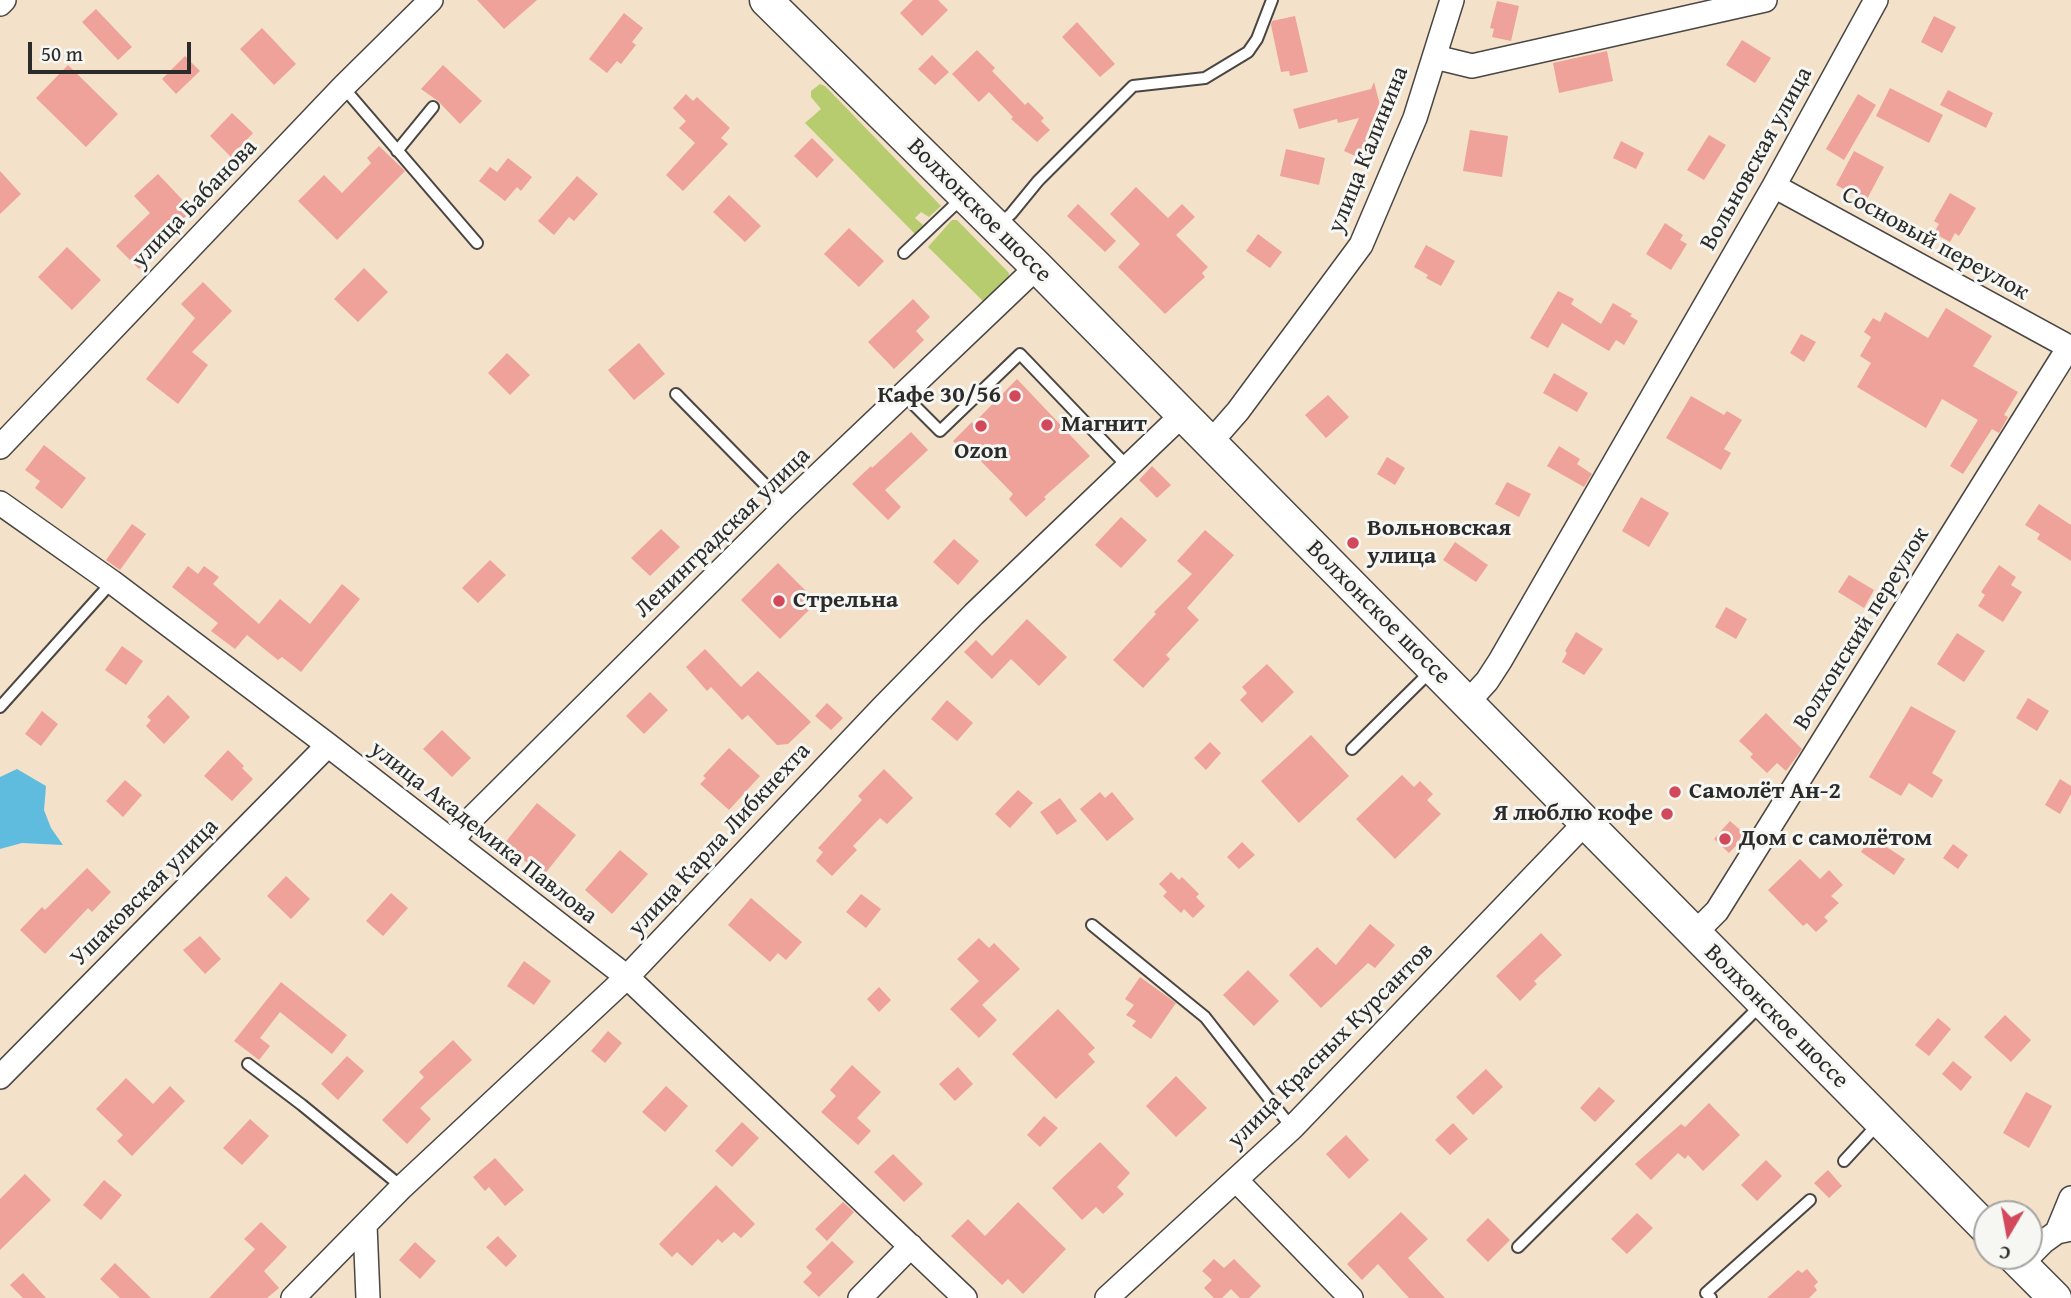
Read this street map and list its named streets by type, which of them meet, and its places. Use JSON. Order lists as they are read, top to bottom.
{
  "streets": {
    "main road": ["Волхонское шоссе"],
    "street": [
      "улица Калинина",
      "Вольновская улица",
      "улица Бабанова",
      "Сосновый переулок",
      "Ленинградская улица",
      "Волхонский переулок",
      "улица Академика Павлова",
      "улица Карла Либкнехта",
      "Ушаковская улица",
      "улица Красных Курсантов"
    ]
  },
  "crossings": [
    ["улица Калинина", "Волхонское шоссе"],
    ["Вольновская улица", "Волхонское шоссе"],
    ["Вольновская улица", "Сосновый переулок"],
    ["Волхонское шоссе", "Ленинградская улица"],
    ["Волхонское шоссе", "Волхонский переулок"],
    ["Волхонское шоссе", "улица Карла Либкнехта"],
    ["Волхонское шоссе", "улица Красных Курсантов"],
    ["Сосновый переулок", "Волхонский переулок"],
    ["Ленинградская улица", "улица Академика Павлова"],
    ["улица Академика Павлова", "улица Карла Либкнехта"],
    ["улица Академика Павлова", "Ушаковская улица"]
  ],
  "places": [
    "Кафе 30/56",
    "Магнит",
    "Ozon",
    "Вольновская улица",
    "Стрельна",
    "Самолёт Ан-2",
    "Я люблю кофе",
    "Дом с самолётом"
  ],
  "scale_bar": "50 m",
  "north": "bottom"
}
